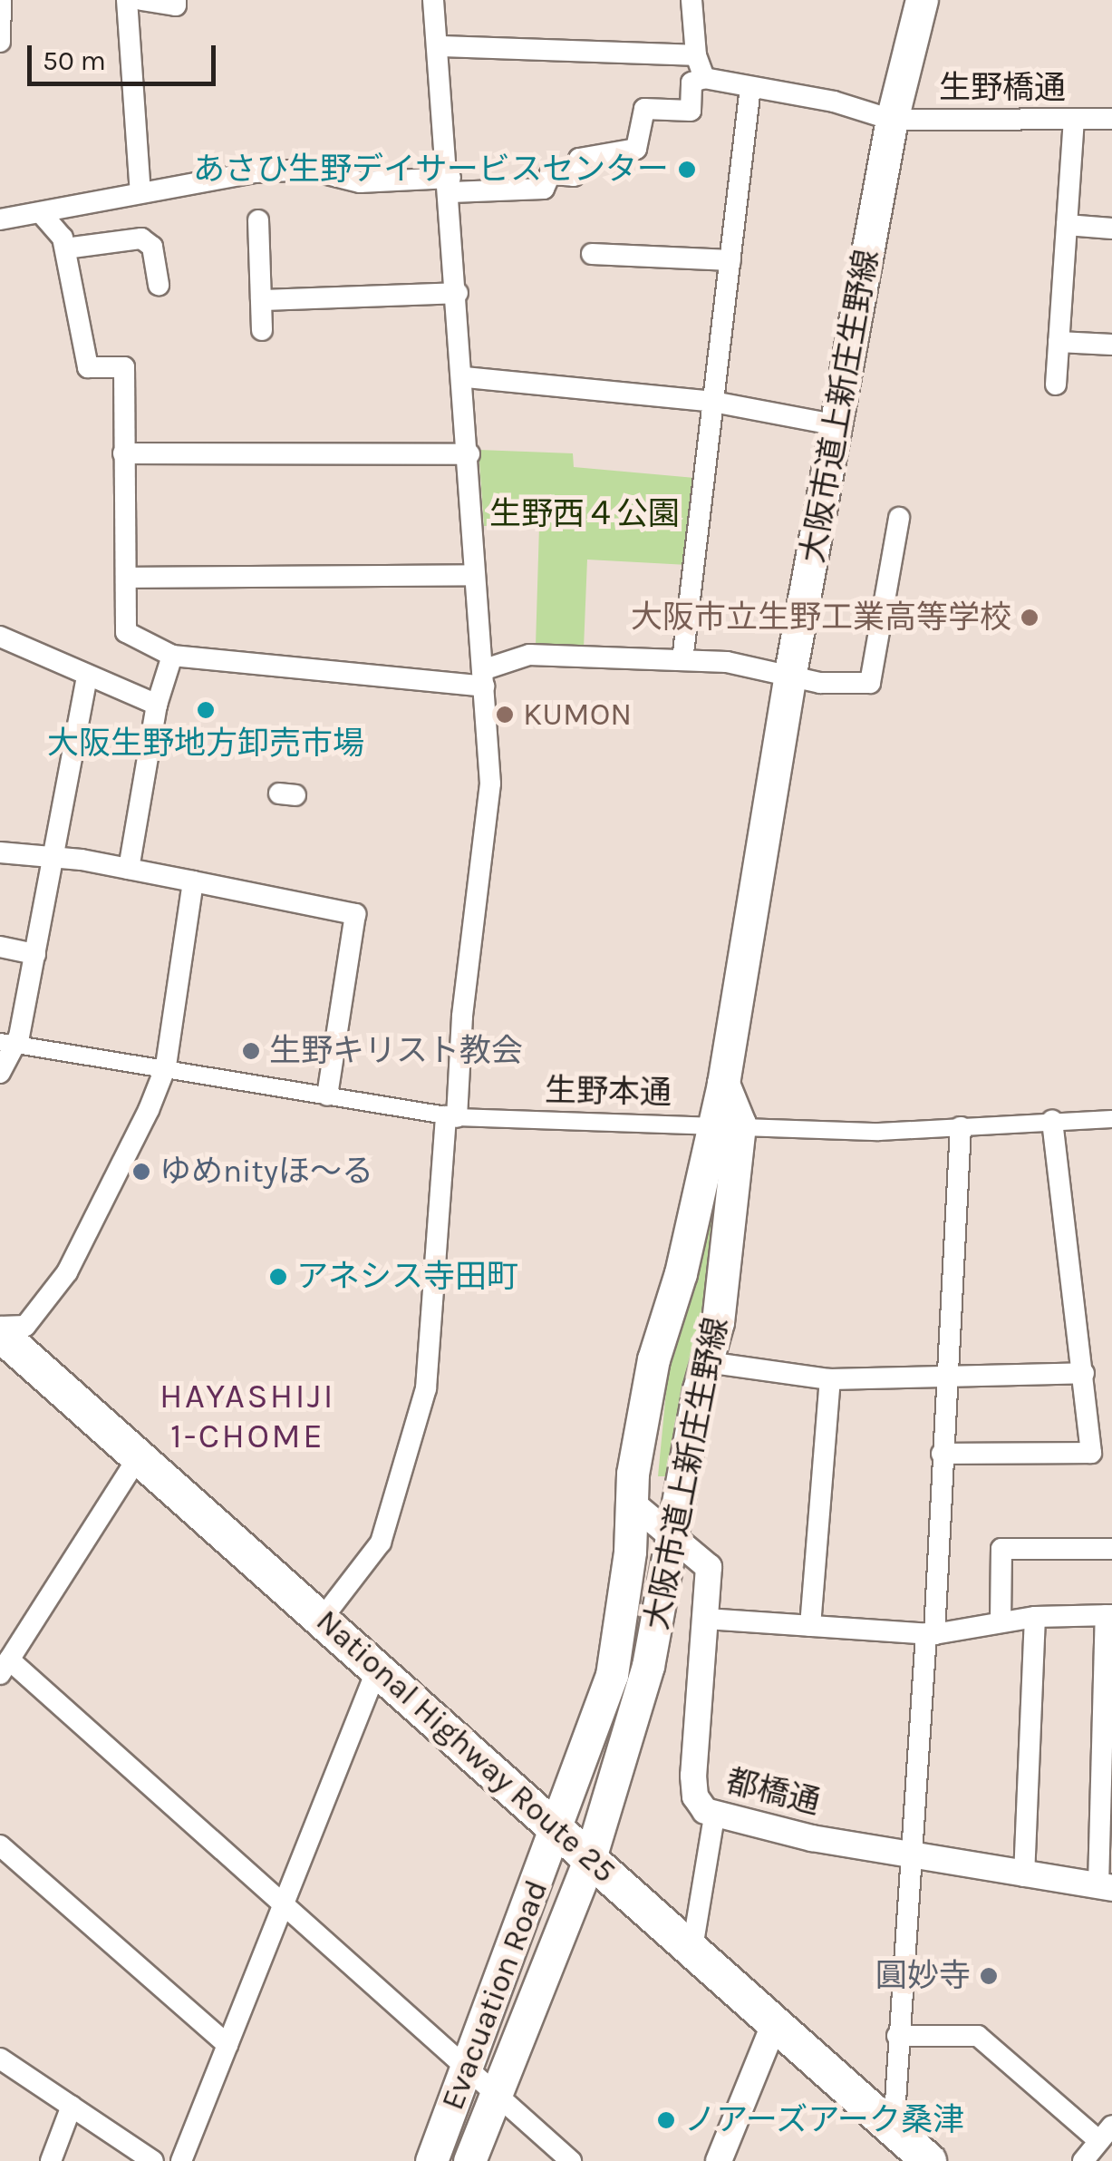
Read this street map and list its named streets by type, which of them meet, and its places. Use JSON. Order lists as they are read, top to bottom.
{
  "streets": {
    "highway": ["National Highway Route 25"],
    "main road": ["大阪市道上新庄生野線", "Evacuation Road"],
    "street": ["生野橋通", "生野本通", "都橋通"]
  },
  "crossings": [
    ["生野橋通", "大阪市道上新庄生野線"],
    ["大阪市道上新庄生野線", "生野本通"],
    ["大阪市道上新庄生野線", "National Highway Route 25"],
    ["大阪市道上新庄生野線", "都橋通"],
    ["大阪市道上新庄生野線", "Evacuation Road"],
    ["National Highway Route 25", "Evacuation Road"]
  ],
  "districts": ["HAYASHIJI 1-CHOME"],
  "parks": ["生野西４公園"],
  "places": [
    "あさひ生野デイサービスセンター",
    "大阪市立生野工業高等学校",
    "大阪生野地方卸売市場",
    "KUMON",
    "生野キリスト教会",
    "ゆめnityほ〜る",
    "アネシス寺田町",
    "圓妙寺",
    "ノアーズアーク桑津"
  ],
  "scale_bar": "50 m"
}
